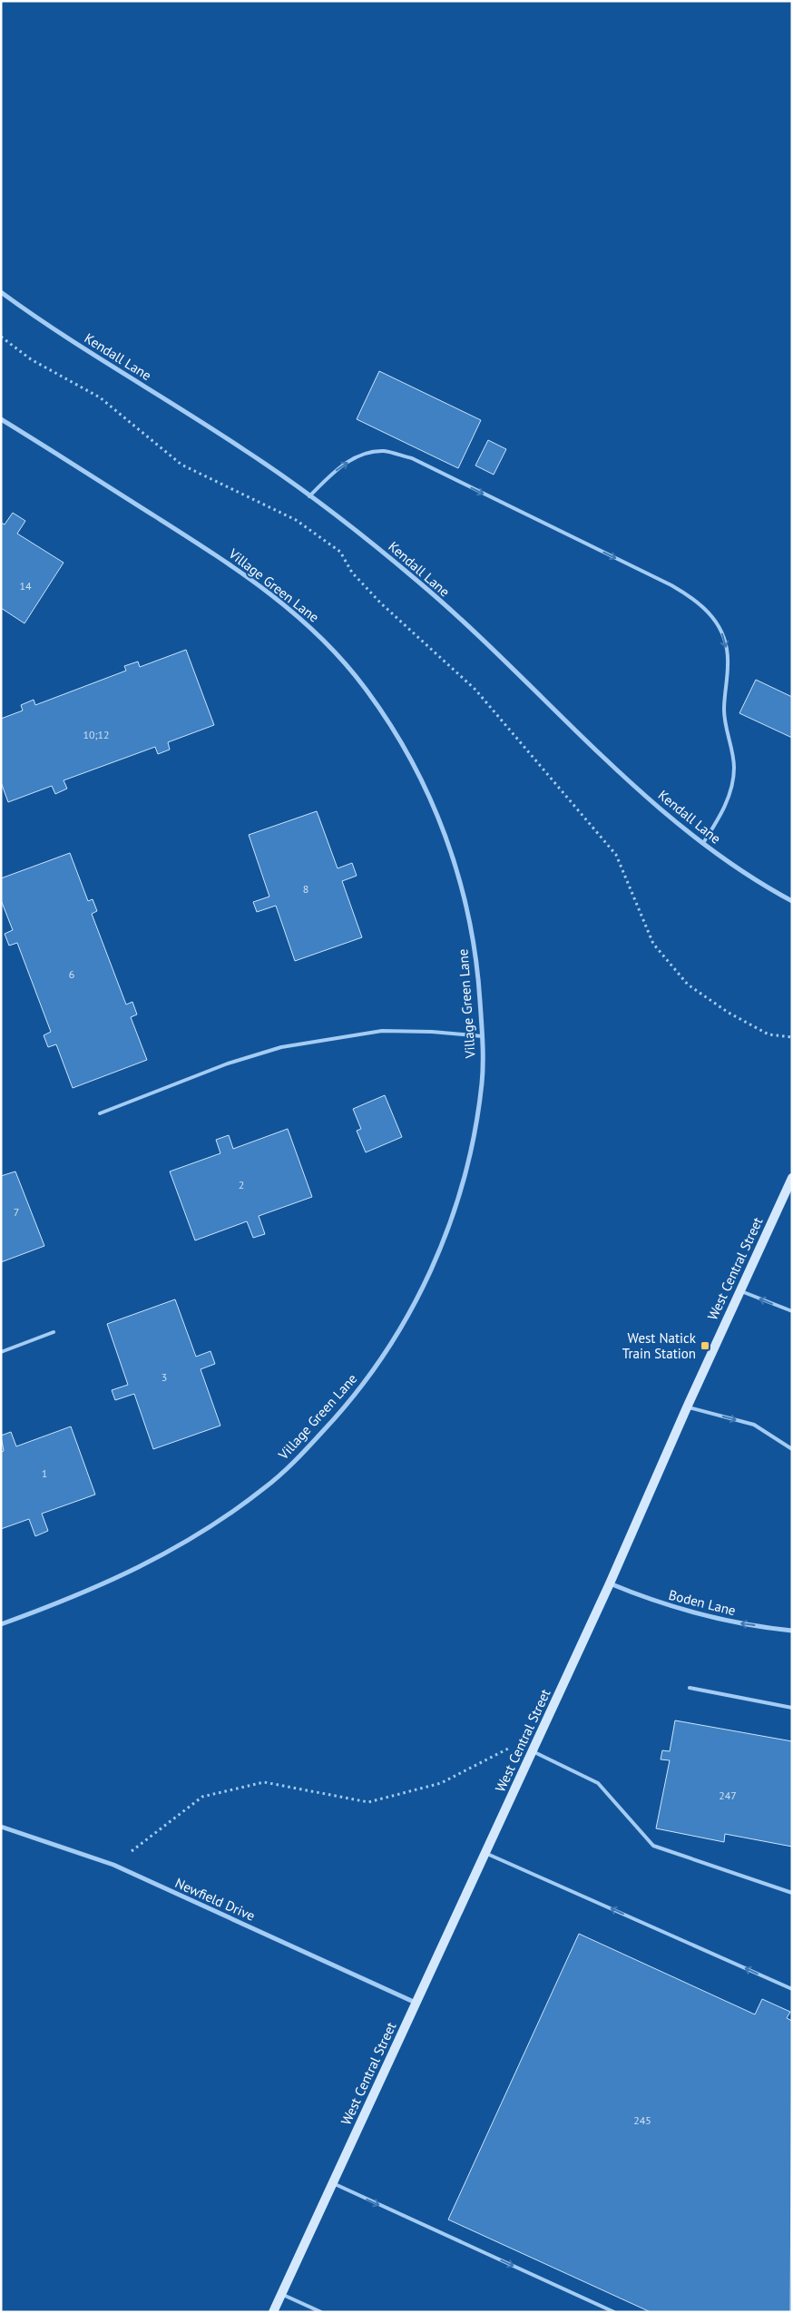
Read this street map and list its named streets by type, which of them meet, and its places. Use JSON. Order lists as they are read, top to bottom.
{
  "streets": {
    "main road": ["West Central Street"],
    "street": [
      "Kendall Lane",
      "Village Green Lane",
      "Boden Lane",
      "Newfield Drive"
    ]
  },
  "crossings": [
    ["West Central Street", "Boden Lane"],
    ["West Central Street", "Newfield Drive"]
  ],
  "one_way": ["Boden Lane"],
  "places": {
    "transit": ["West Natick Train Station"]
  },
  "house_numbers": [
    "14",
    "10;12",
    "8",
    "6",
    "2",
    "7",
    "3",
    "1",
    "247",
    "245"
  ]
}
